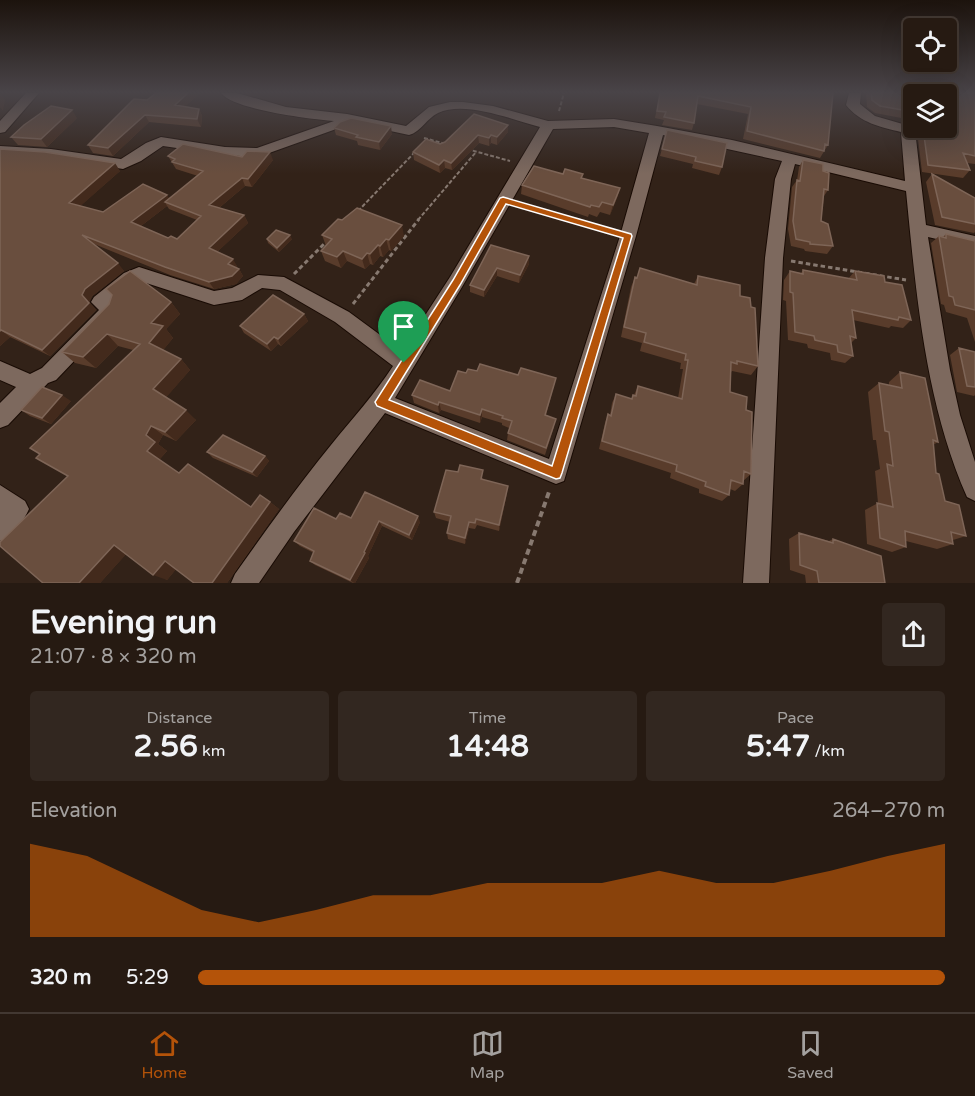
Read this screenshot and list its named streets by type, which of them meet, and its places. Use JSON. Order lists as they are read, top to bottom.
{
  "page": {
    "heading": ["Evening run", "21:07 · 8 × 320 m"],
    "stats": [
      ["Distance", "2.56 km"],
      ["Time", "14:48"],
      ["Pace", "5:47 /km"]
    ],
    "chart": ["Elevation", "264–270 m"],
    "list": [
      {
        "name": "320 m",
        "note": "5:29"
      }
    ],
    "tabs": ["Home", "Map", "Saved"]
  }
}
